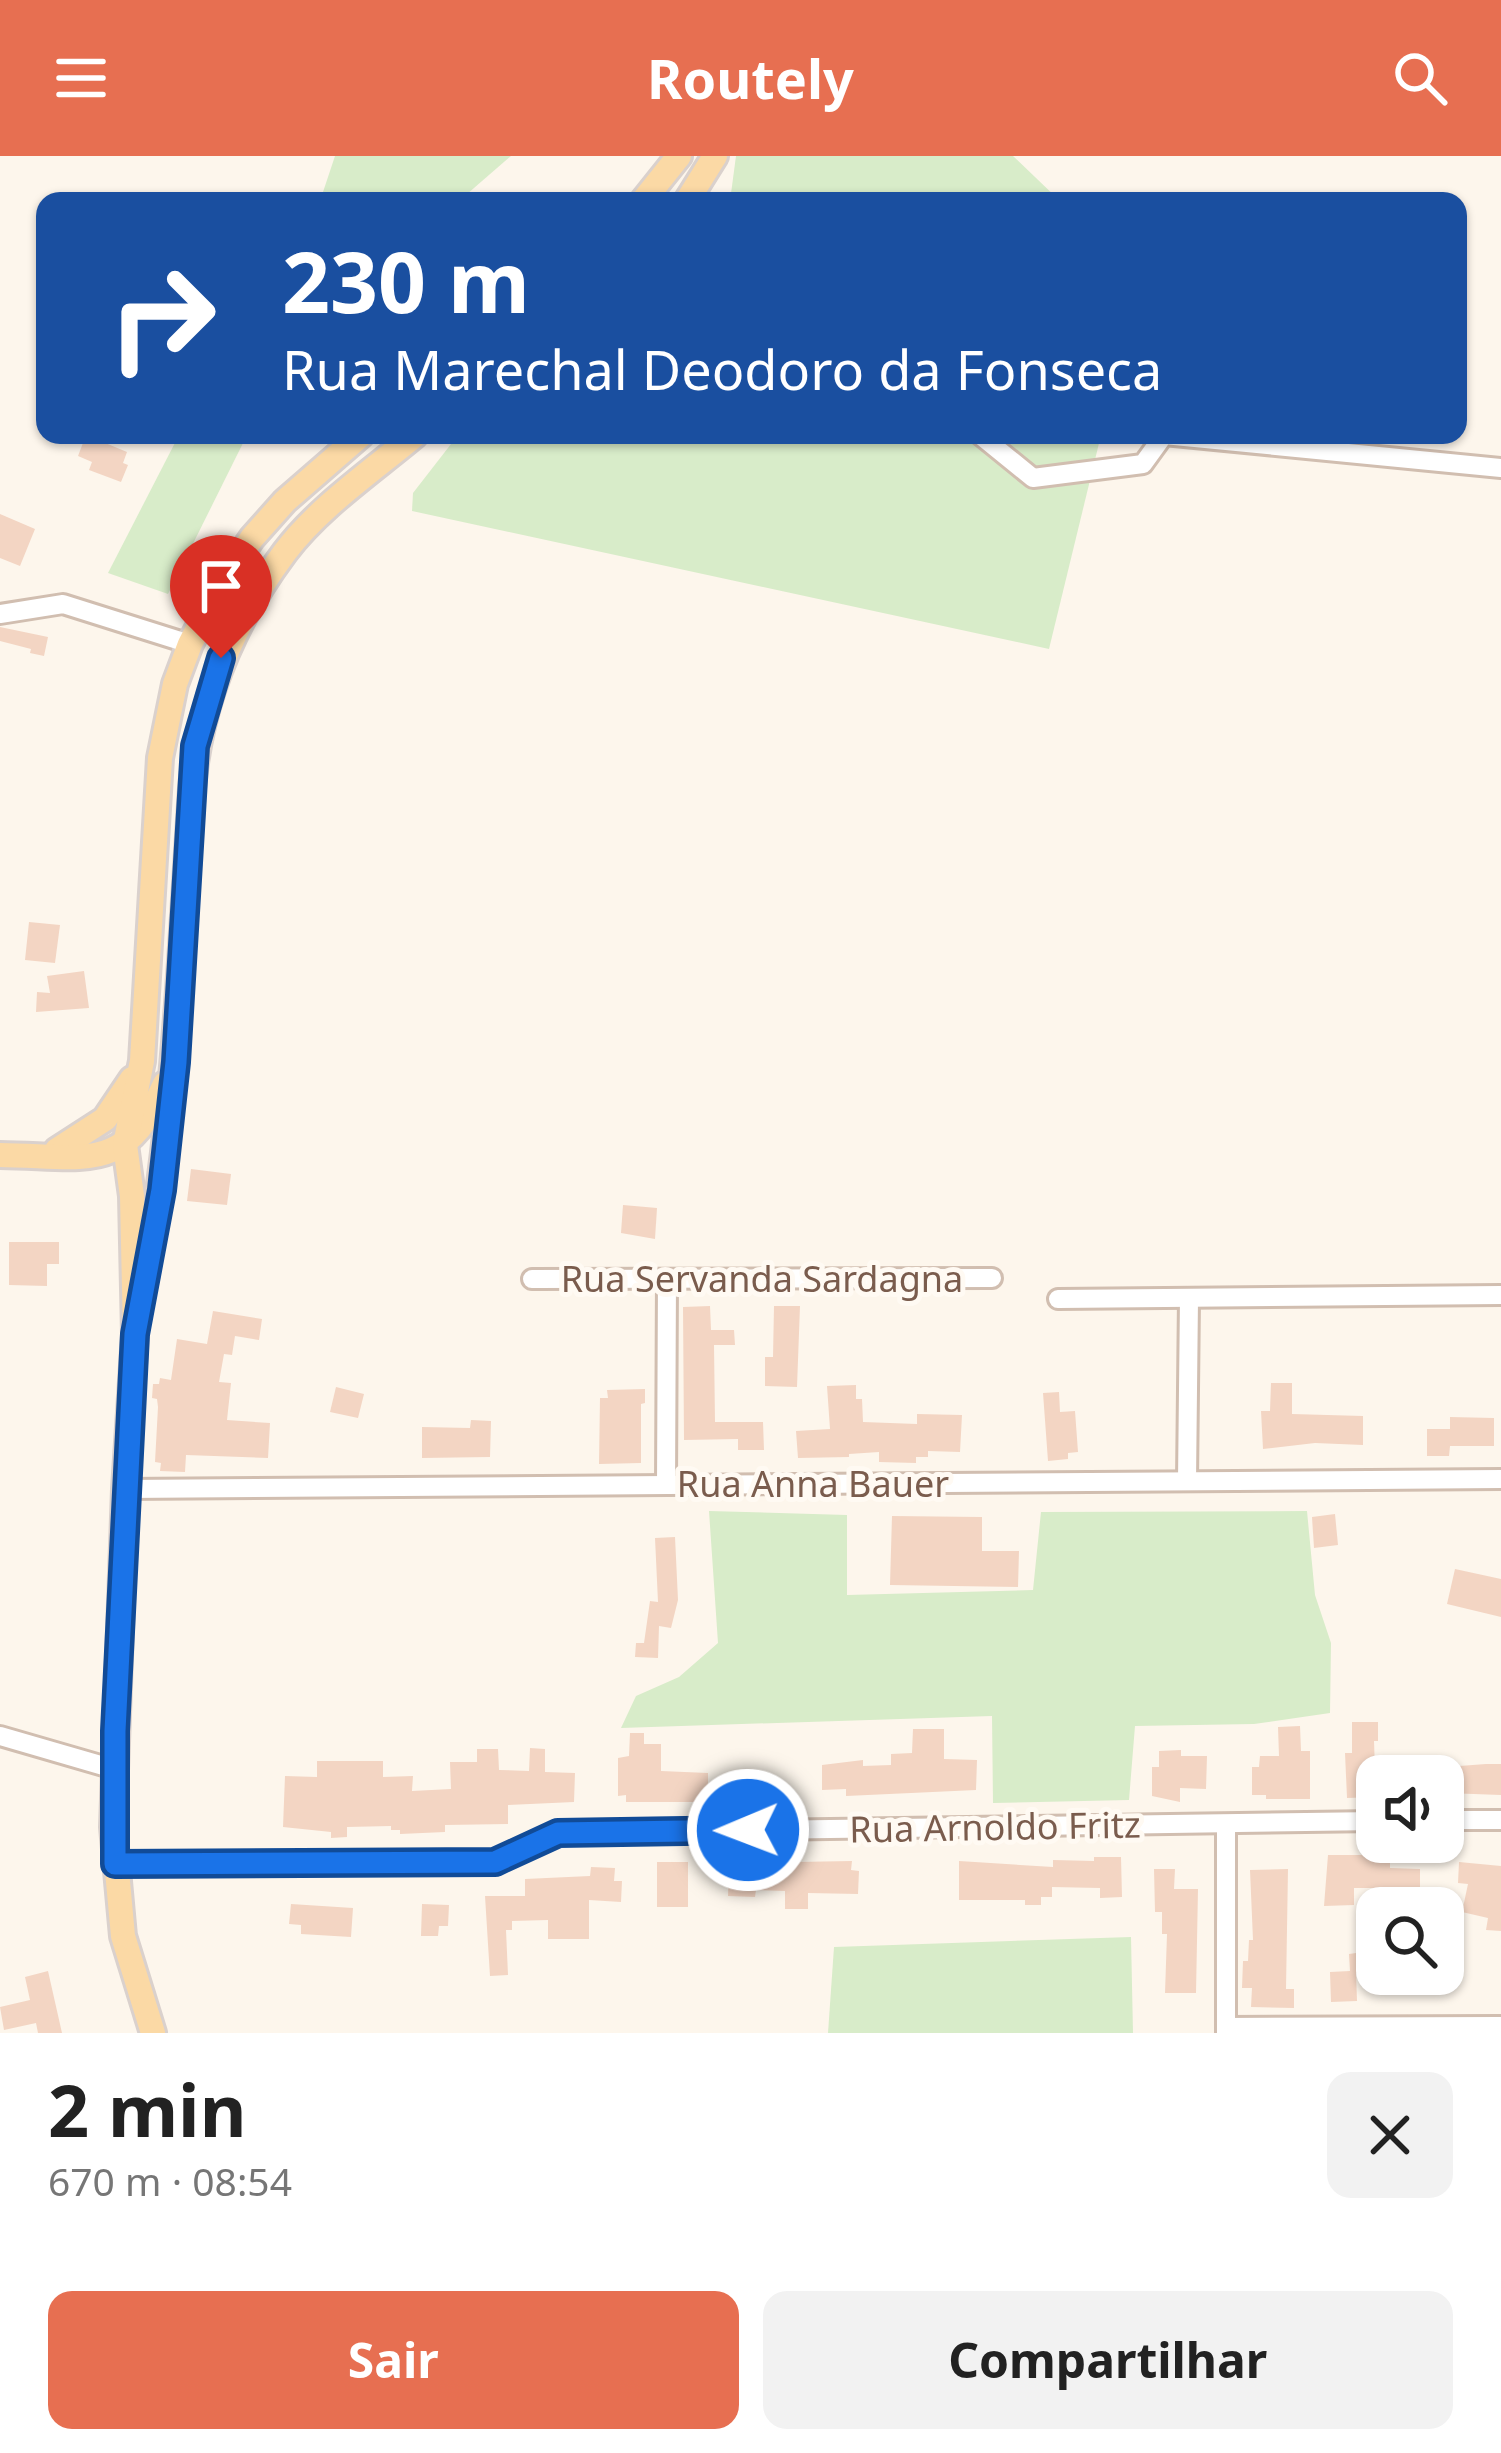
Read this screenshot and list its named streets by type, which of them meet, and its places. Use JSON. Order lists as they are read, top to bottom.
{
  "streets": {
    "street": ["Rua Servanda Sardagna", "Rua Anna Bauer", "Rua Arnoldo Fritz"]
  },
  "page": {
    "header": "Routely",
    "turn": ["230 m", "Rua Marechal Deodoro da Fonseca"],
    "heading": ["2 min", "670 m · 08:54"],
    "buttons": ["Sair", "Compartilhar"]
  }
}
